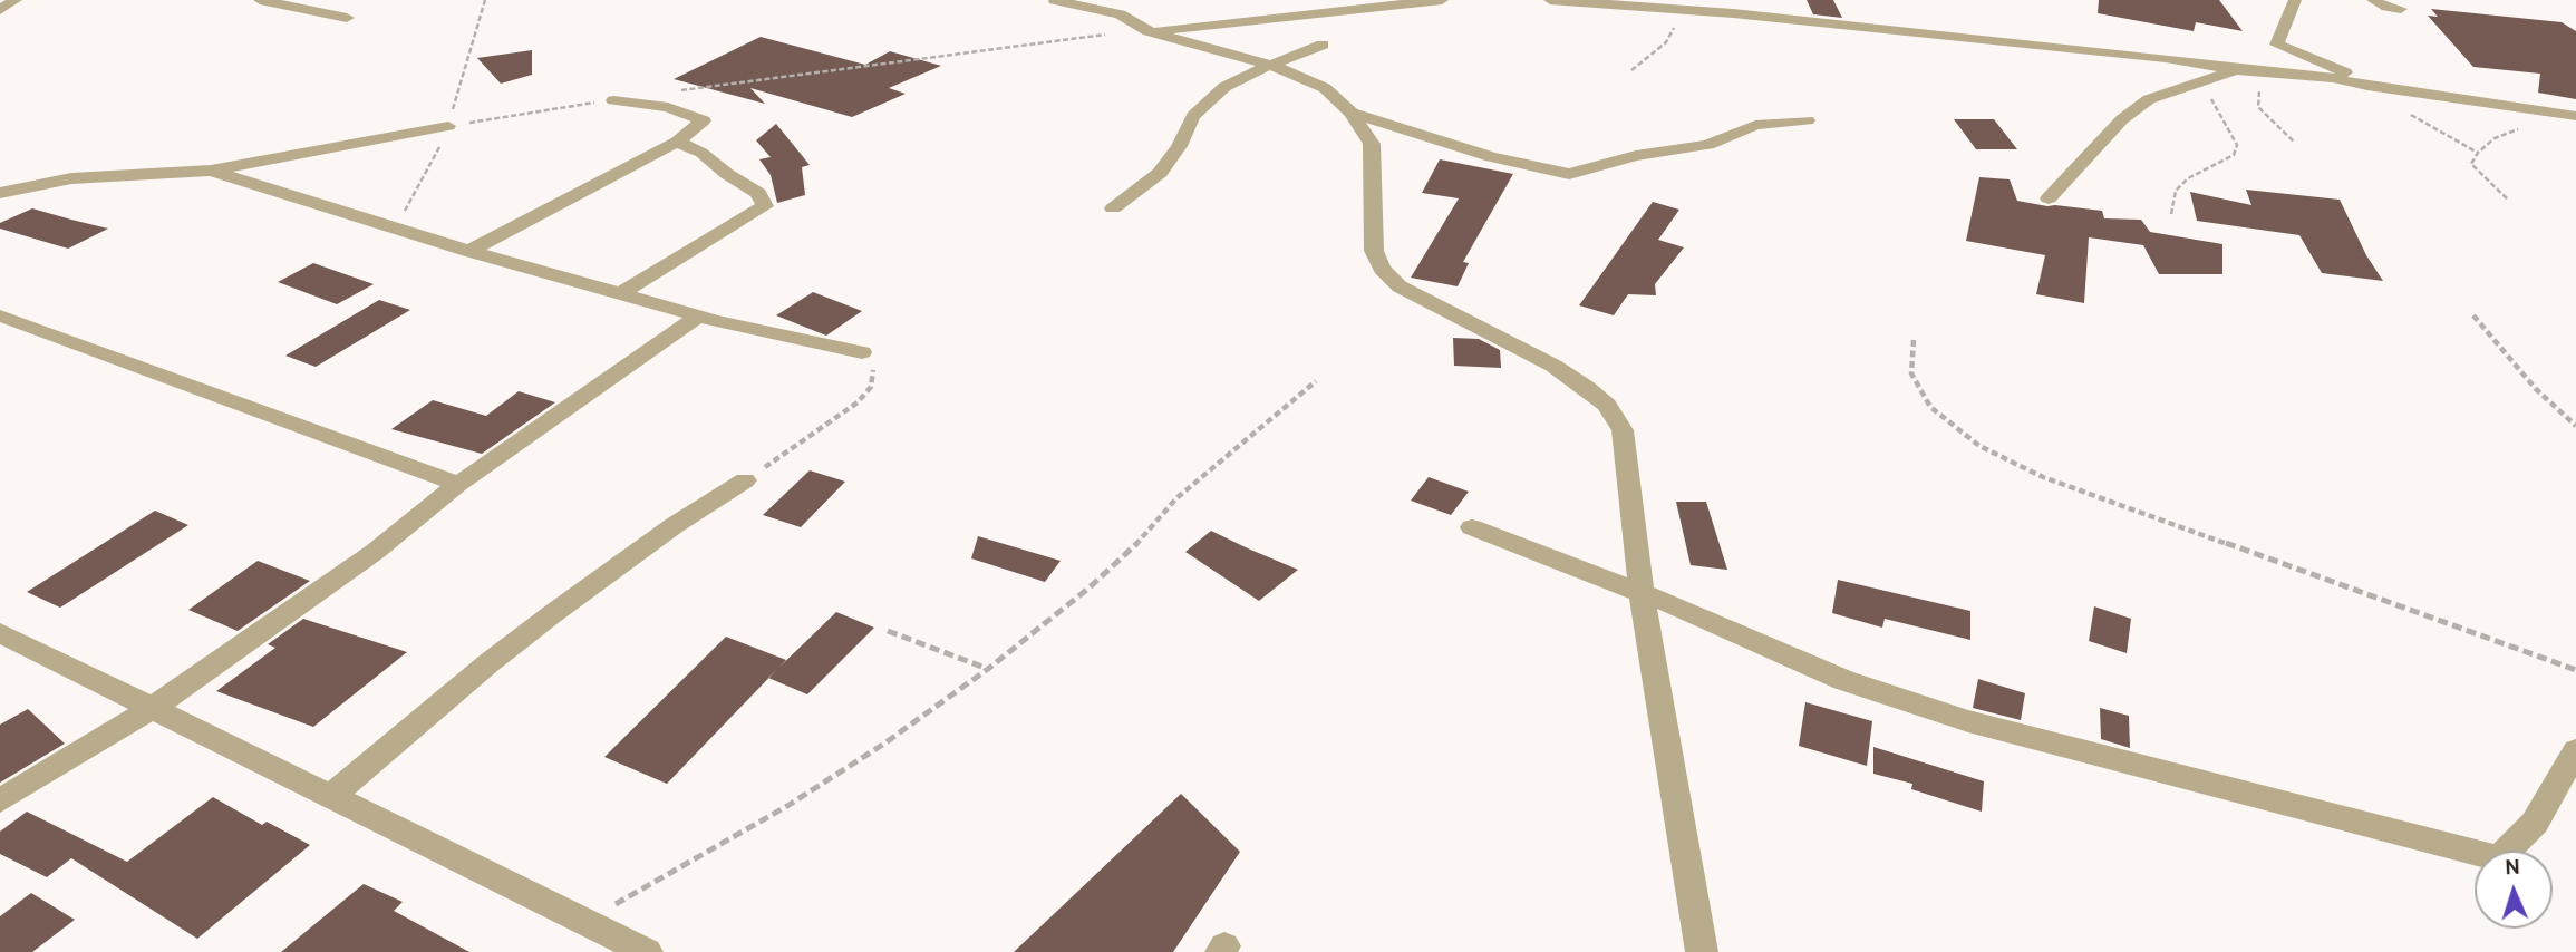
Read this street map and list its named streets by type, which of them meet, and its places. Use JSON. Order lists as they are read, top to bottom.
{
  "north": "top"
}
